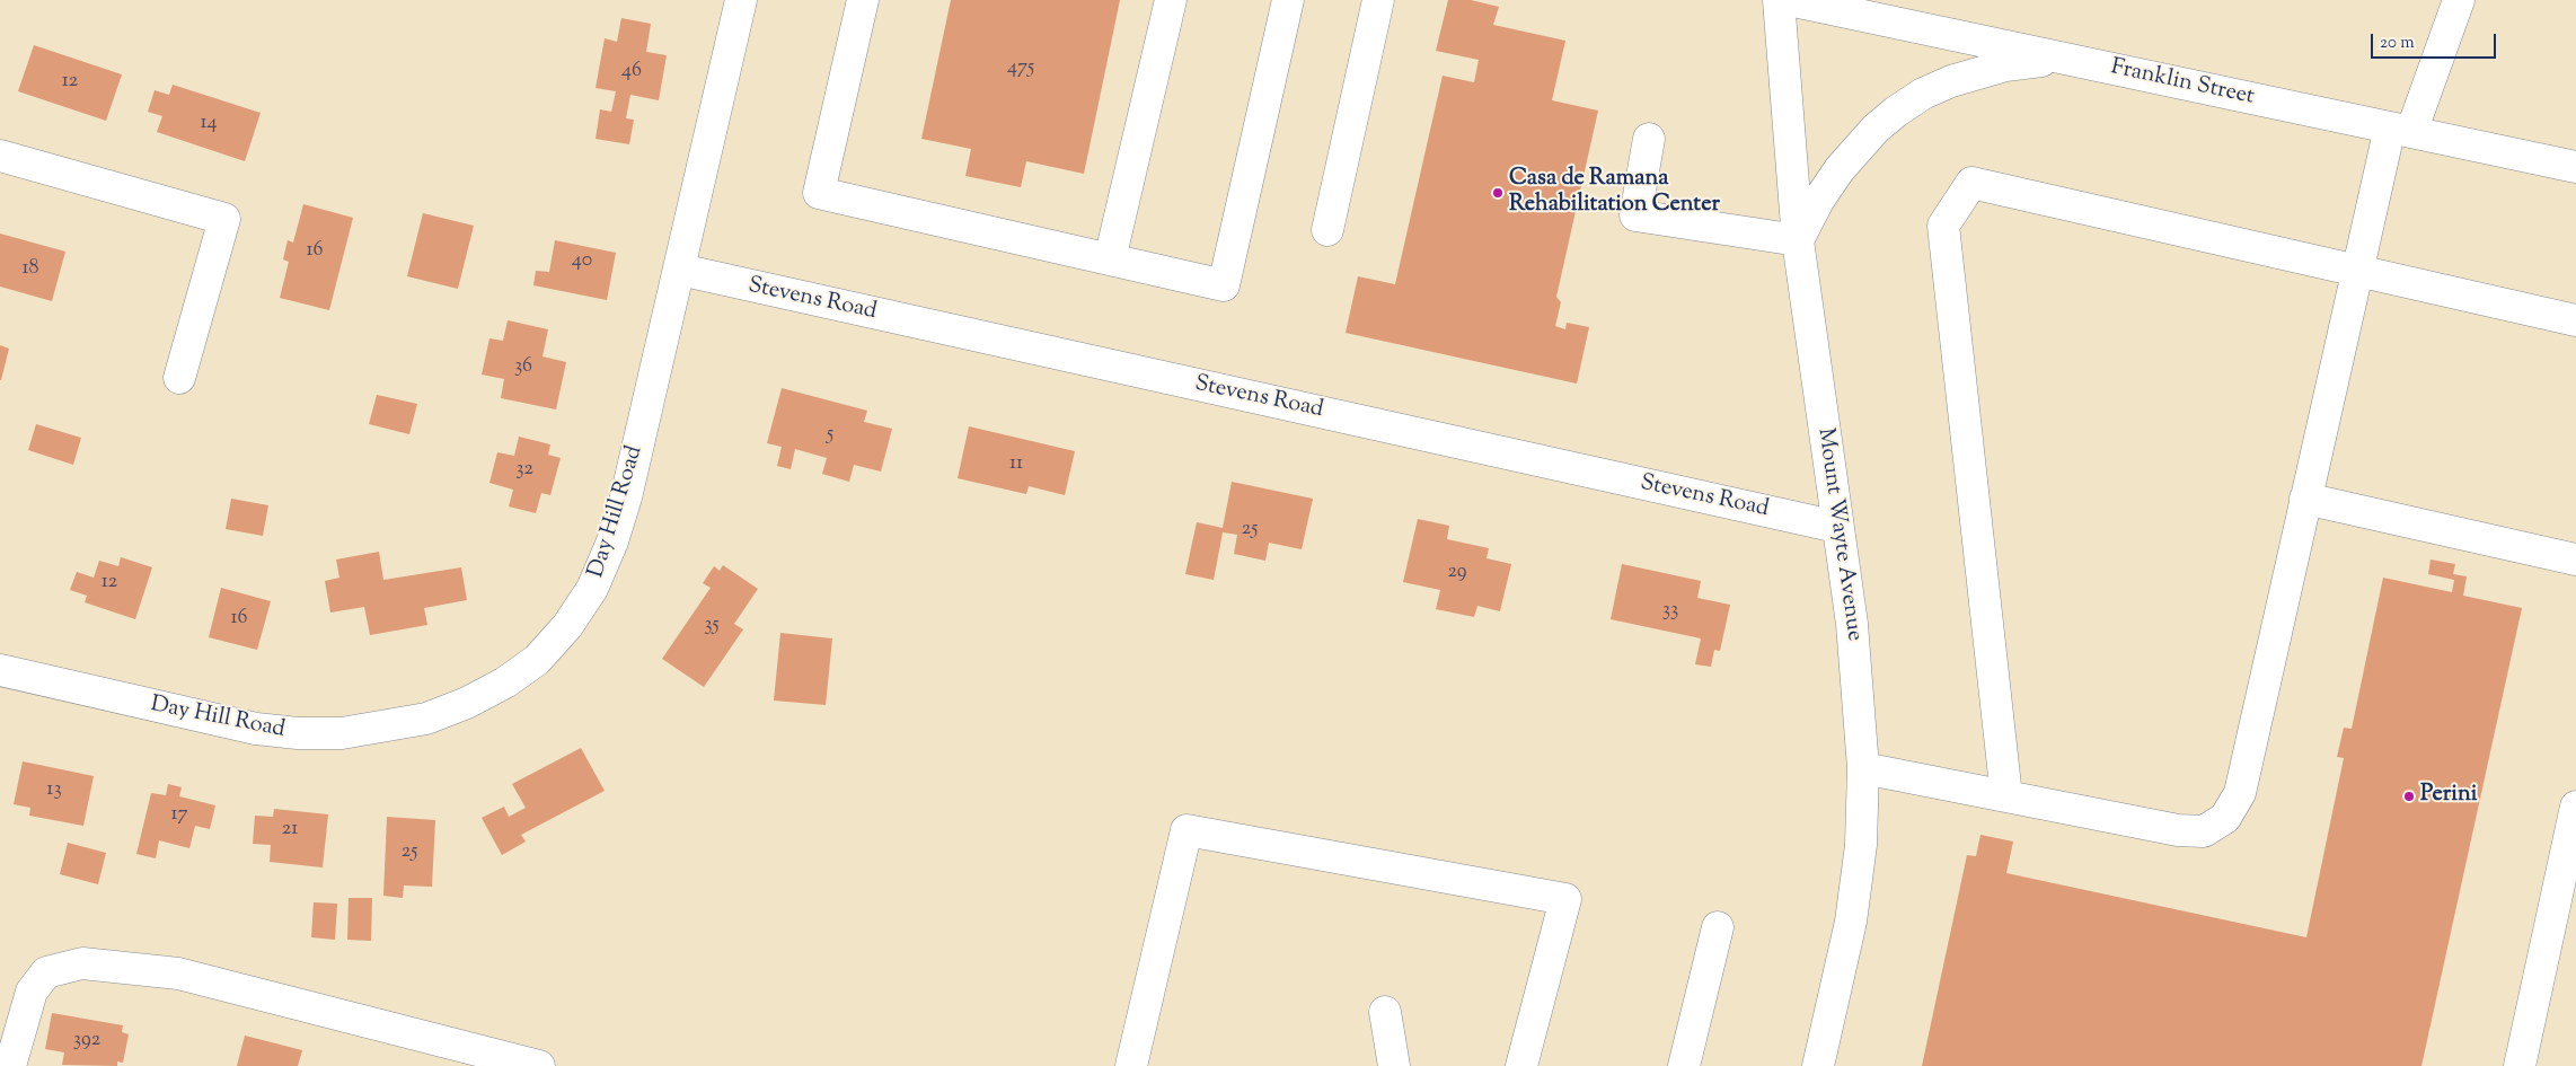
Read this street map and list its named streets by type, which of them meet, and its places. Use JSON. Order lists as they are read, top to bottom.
{
  "streets": {
    "street": [
      "Franklin Street",
      "Stevens Road",
      "Day Hill Road",
      "Mount Wayte Avenue"
    ]
  },
  "crossings": [
    ["Stevens Road", "Day Hill Road"],
    ["Stevens Road", "Mount Wayte Avenue"]
  ],
  "places": ["Casa de Ramana Rehabilitation Center", "Perini"],
  "house_numbers": [
    "475",
    "46",
    "12",
    "14",
    "16",
    "40",
    "18",
    "36",
    "5",
    "11",
    "32",
    "25",
    "29",
    "12",
    "33",
    "16",
    "35",
    "13",
    "17",
    "21",
    "25",
    "392"
  ],
  "scale_bar": "20 m"
}
